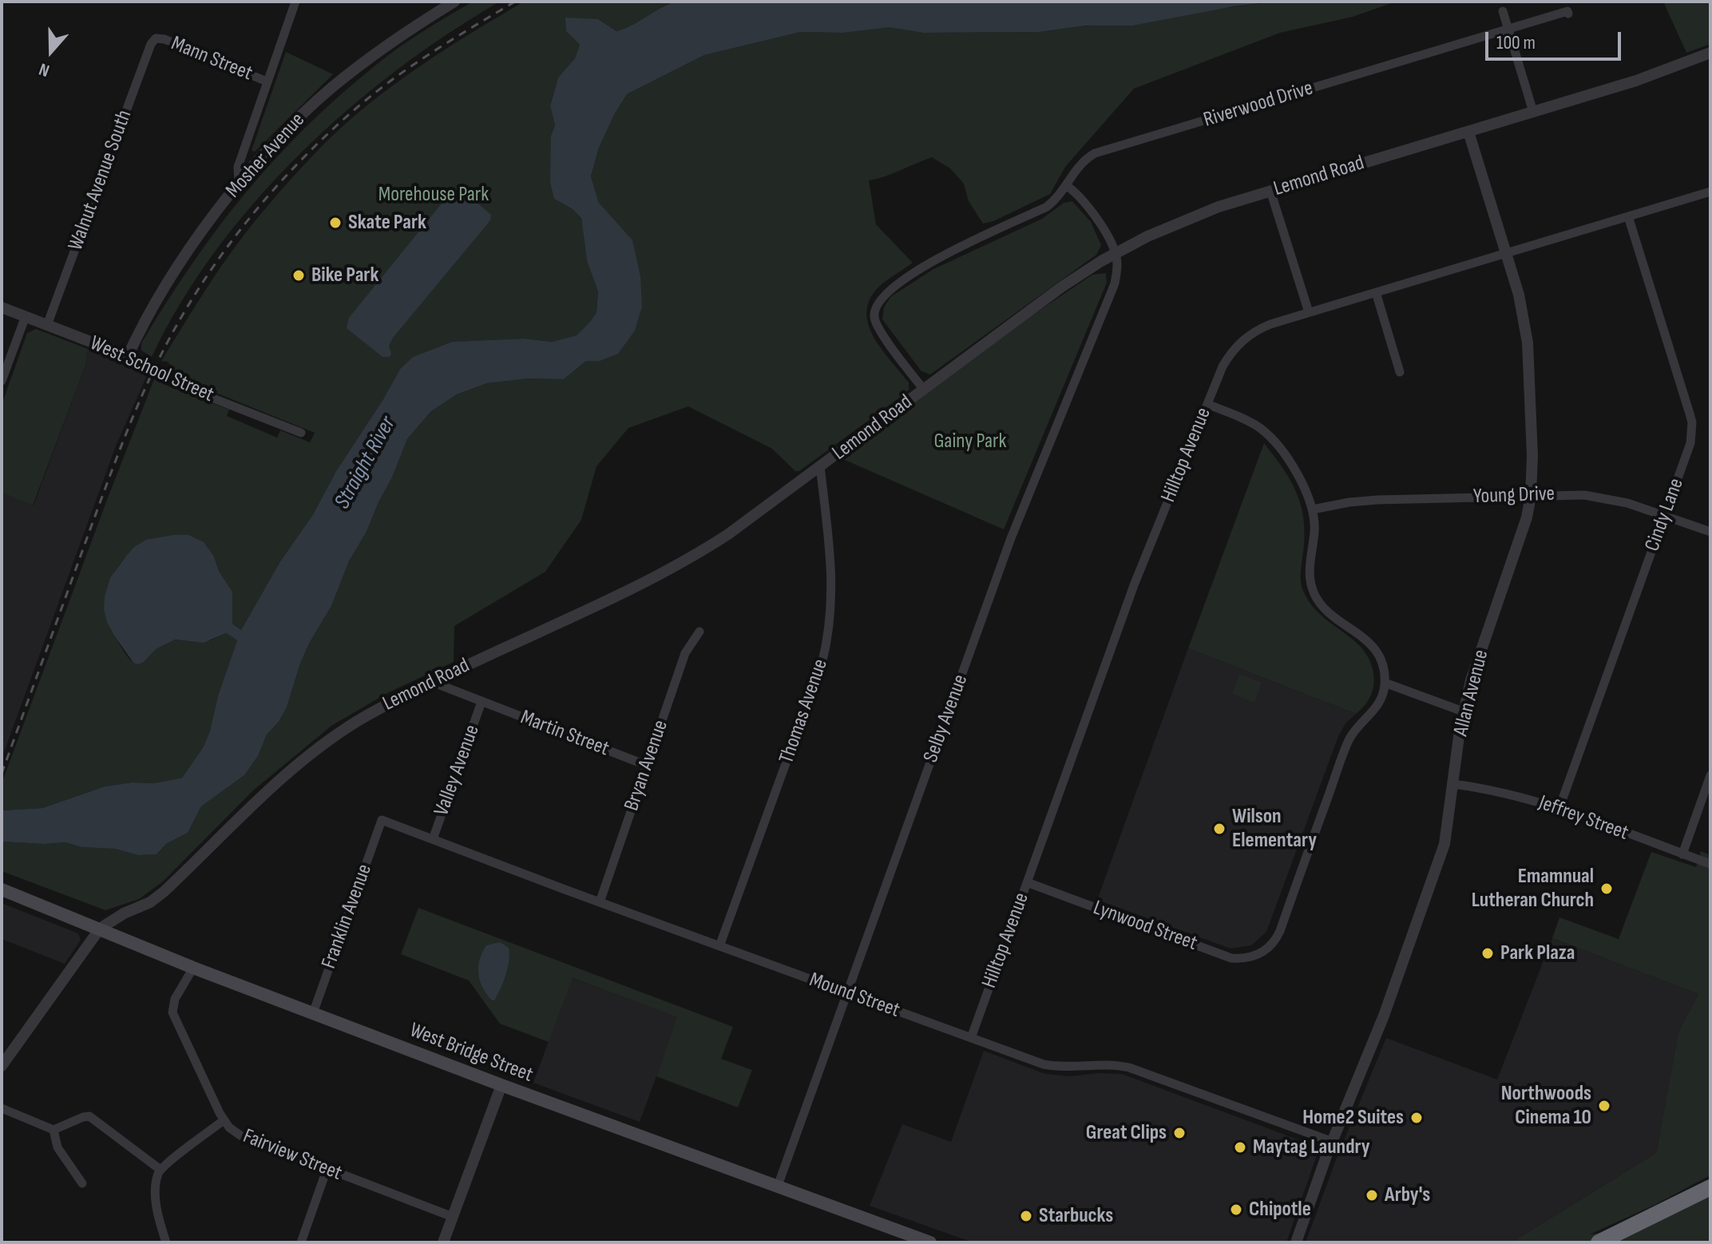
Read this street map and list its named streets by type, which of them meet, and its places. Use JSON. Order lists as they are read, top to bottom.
{
  "streets": {
    "main road": ["West Bridge Street"],
    "street": [
      "Mann Street",
      "Riverwood Drive",
      "Mosher Avenue",
      "Lemond Road",
      "Walnut Avenue South",
      "West School Street",
      "Hilltop Avenue",
      "Young Drive",
      "Cindy Lane",
      "Allan Avenue",
      "Thomas Avenue",
      "Selby Avenue",
      "Martin Street",
      "Bryan Avenue",
      "Valley Avenue",
      "Jeffrey Street",
      "Franklin Avenue",
      "Lynwood Street",
      "Mound Street",
      "Fairview Street"
    ]
  },
  "crossings": [
    ["Mann Street", "Walnut Avenue South"],
    ["Riverwood Drive", "Lemond Road"],
    ["Mosher Avenue", "West School Street"],
    ["Lemond Road", "Allan Avenue"],
    ["Lemond Road", "Thomas Avenue"],
    ["Lemond Road", "Selby Avenue"],
    ["Lemond Road", "Martin Street"],
    ["Lemond Road", "West Bridge Street"],
    ["Walnut Avenue South", "West School Street"],
    ["Hilltop Avenue", "Cindy Lane"],
    ["Hilltop Avenue", "Allan Avenue"],
    ["Hilltop Avenue", "Lynwood Street"],
    ["Hilltop Avenue", "Mound Street"],
    ["Young Drive", "Cindy Lane"],
    ["Young Drive", "Allan Avenue"],
    ["Cindy Lane", "Jeffrey Street"],
    ["Allan Avenue", "Jeffrey Street"],
    ["Allan Avenue", "Mound Street"],
    ["Thomas Avenue", "Mound Street"],
    ["Selby Avenue", "Mound Street"],
    ["Selby Avenue", "West Bridge Street"],
    ["Martin Street", "Bryan Avenue"],
    ["Martin Street", "Valley Avenue"],
    ["Bryan Avenue", "Mound Street"],
    ["Valley Avenue", "Mound Street"],
    ["Franklin Avenue", "Mound Street"],
    ["Franklin Avenue", "West Bridge Street"],
    ["West Bridge Street", "Fairview Street"]
  ],
  "water": ["Straight River"],
  "parks": ["Morehouse Park", "Gainy Park"],
  "places": [
    "Skate Park",
    "Bike Park",
    "Wilson Elementary",
    "Emamnual Lutheran Church",
    "Park Plaza",
    "Northwoods Cinema 10",
    "Home2 Suites",
    "Great Clips",
    "Maytag Laundry",
    "Arby's",
    "Chipotle",
    "Starbucks"
  ],
  "scale_bar": "100 m",
  "north": "bottom"
}
